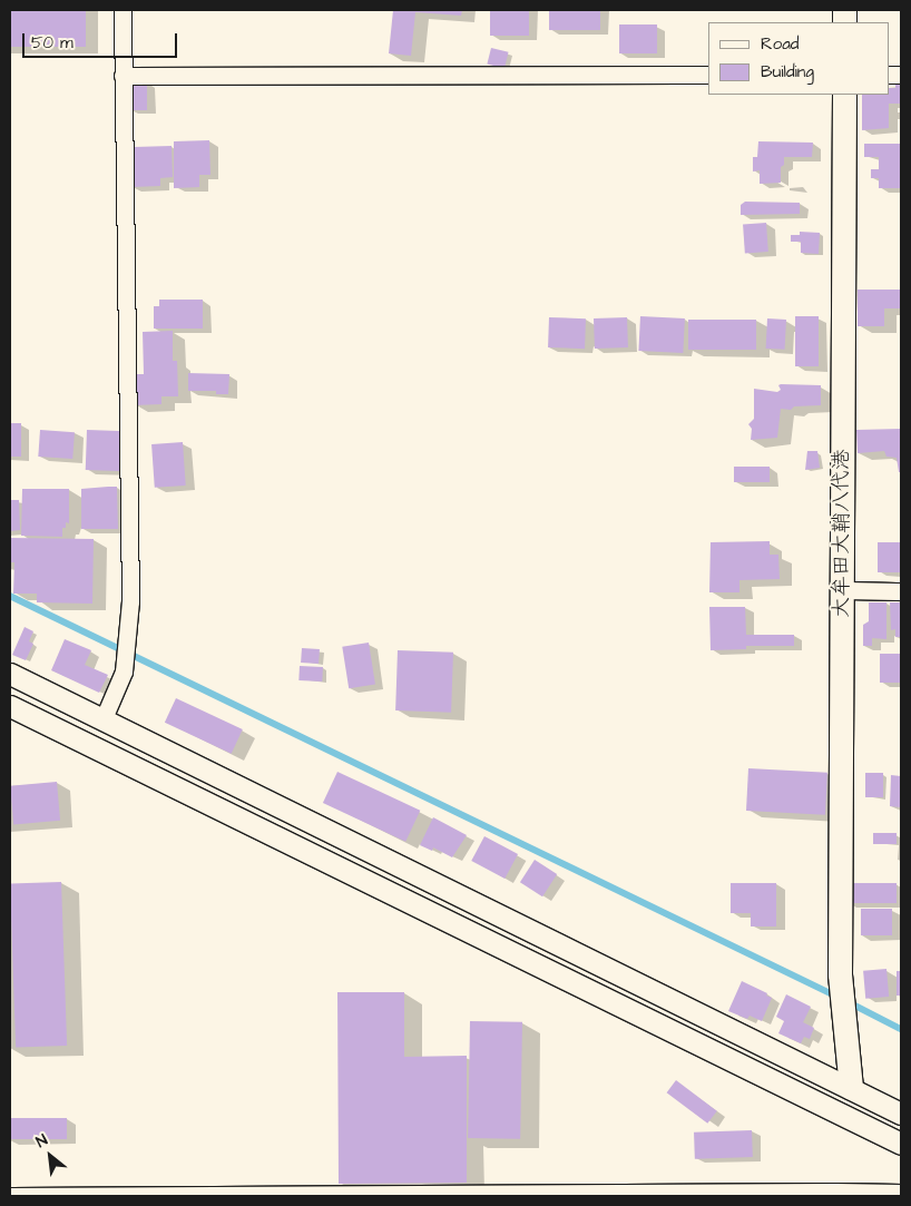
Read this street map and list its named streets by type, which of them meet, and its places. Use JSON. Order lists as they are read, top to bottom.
{
  "streets": {
    "main road": ["大牟田大鞘八代港"]
  },
  "legend": ["Road", "Building"],
  "scale_bar": "50 m",
  "north": "top left"
}
